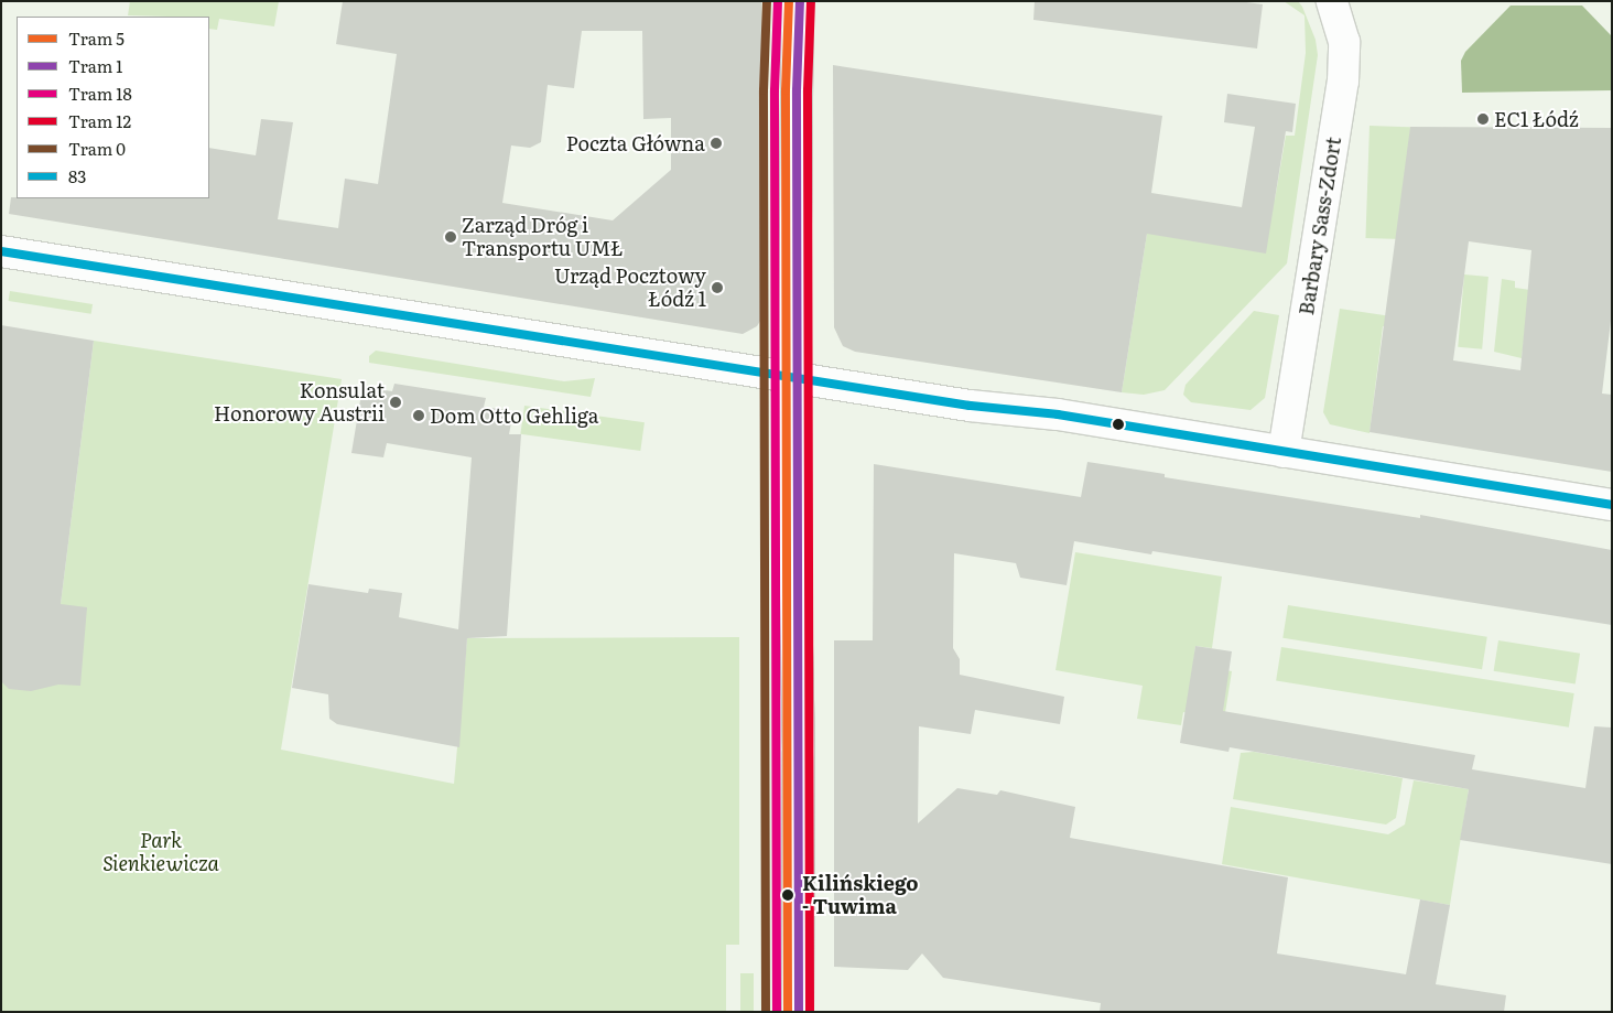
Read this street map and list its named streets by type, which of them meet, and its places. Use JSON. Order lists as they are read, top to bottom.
{
  "streets": {
    "street": ["Barbary Sass-Zdort"]
  },
  "parks": ["Park Sienkiewicza"],
  "places": [
    "EC1 Łódź",
    "Poczta Główna",
    "Zarząd Dróg i Transportu UMŁ",
    "Urząd Pocztowy Łódź 1",
    "Konsulat Honorowy Austrii",
    "Dom Otto Gehliga",
    "Kilińskiego - Tuwima"
  ],
  "lines": [
    "tram line 5",
    "tram line 1",
    "tram line 18",
    "tram line 0",
    "tram line 12",
    "transit line 83"
  ],
  "legend": [
    "Tram 5",
    "Tram 1",
    "Tram 18",
    "Tram 12",
    "Tram 0",
    "83"
  ]
}
